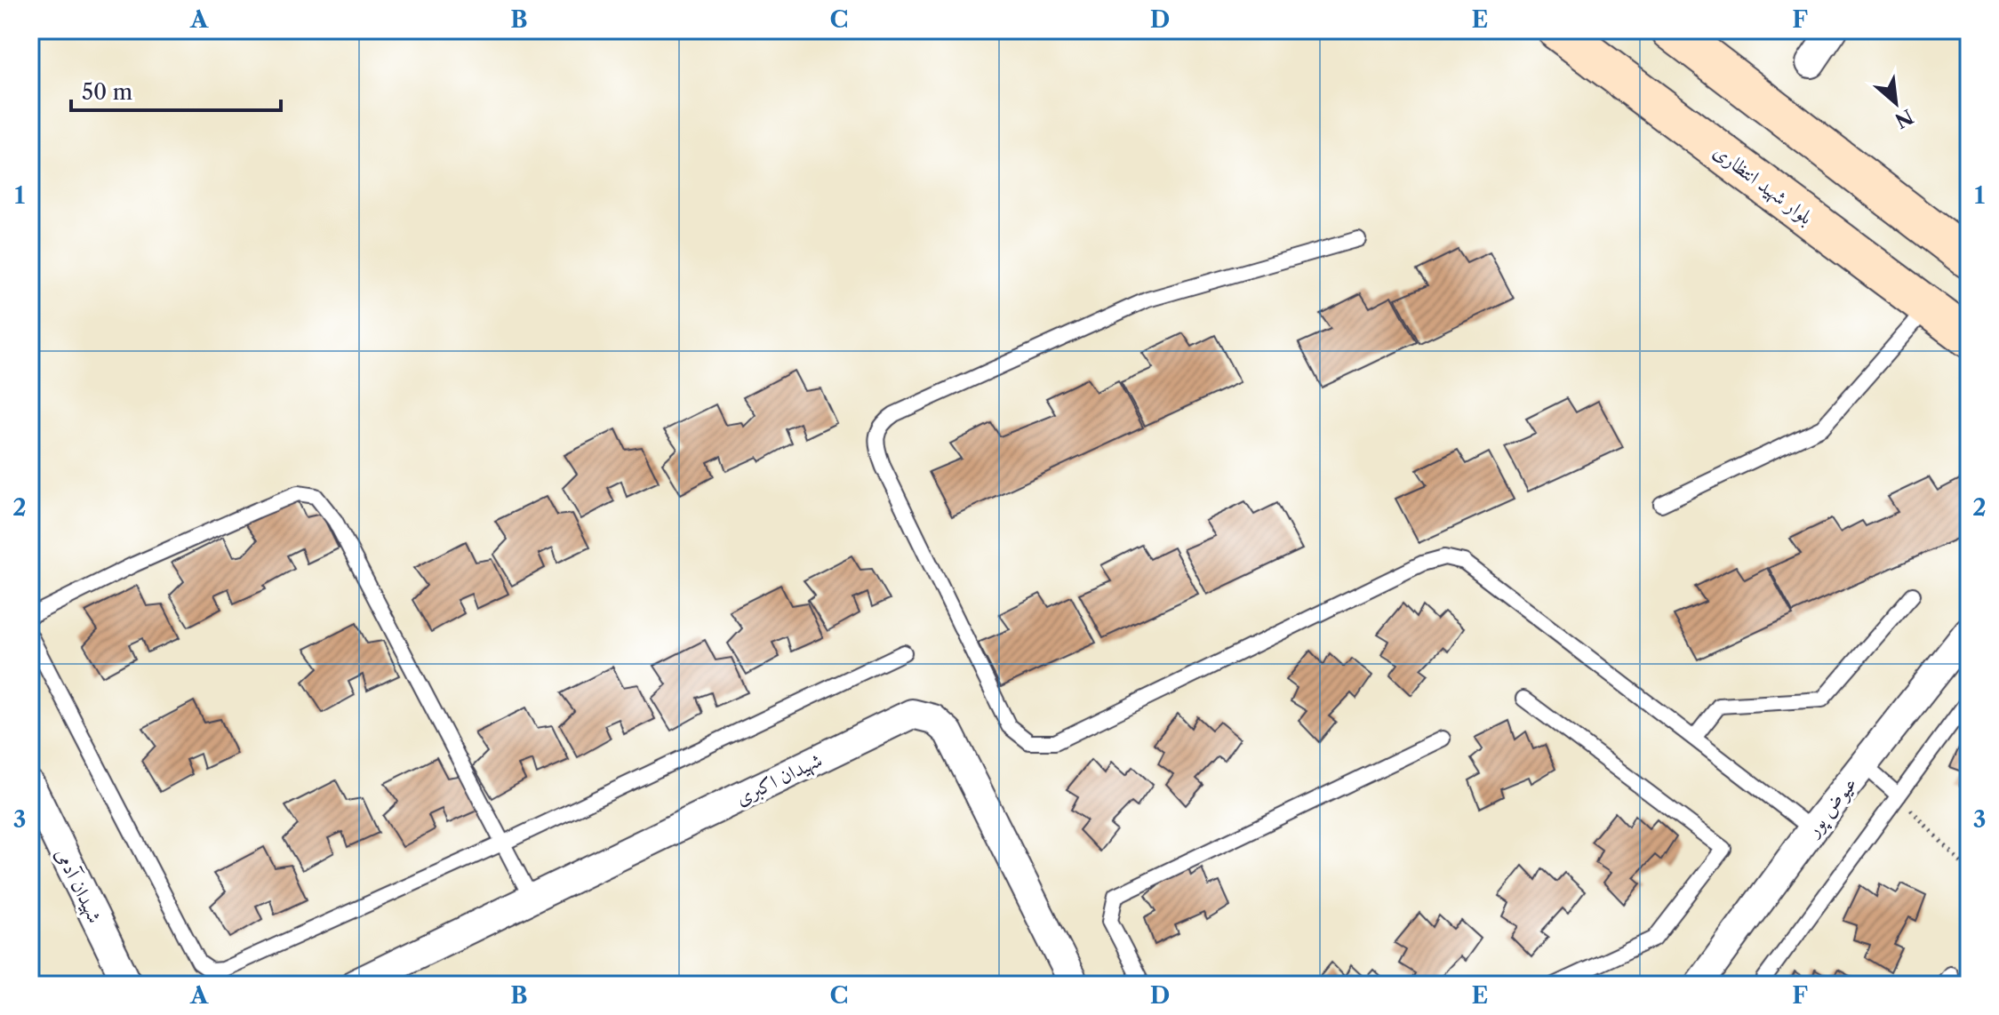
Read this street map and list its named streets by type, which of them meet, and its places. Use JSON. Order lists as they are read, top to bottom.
{
  "streets": {
    "main road": ["بلوار شهید انتظاری"],
    "street": ["شهیدان اکبری", "عیوض پور", "شهیدان آدمی"]
  },
  "scale_bar": "50 m",
  "north": "bottom right",
  "grid": {
    "columns": [
      "A",
      "B",
      "C",
      "D",
      "E",
      "F"
    ],
    "rows": ["1", "2", "3"]
  }
}
